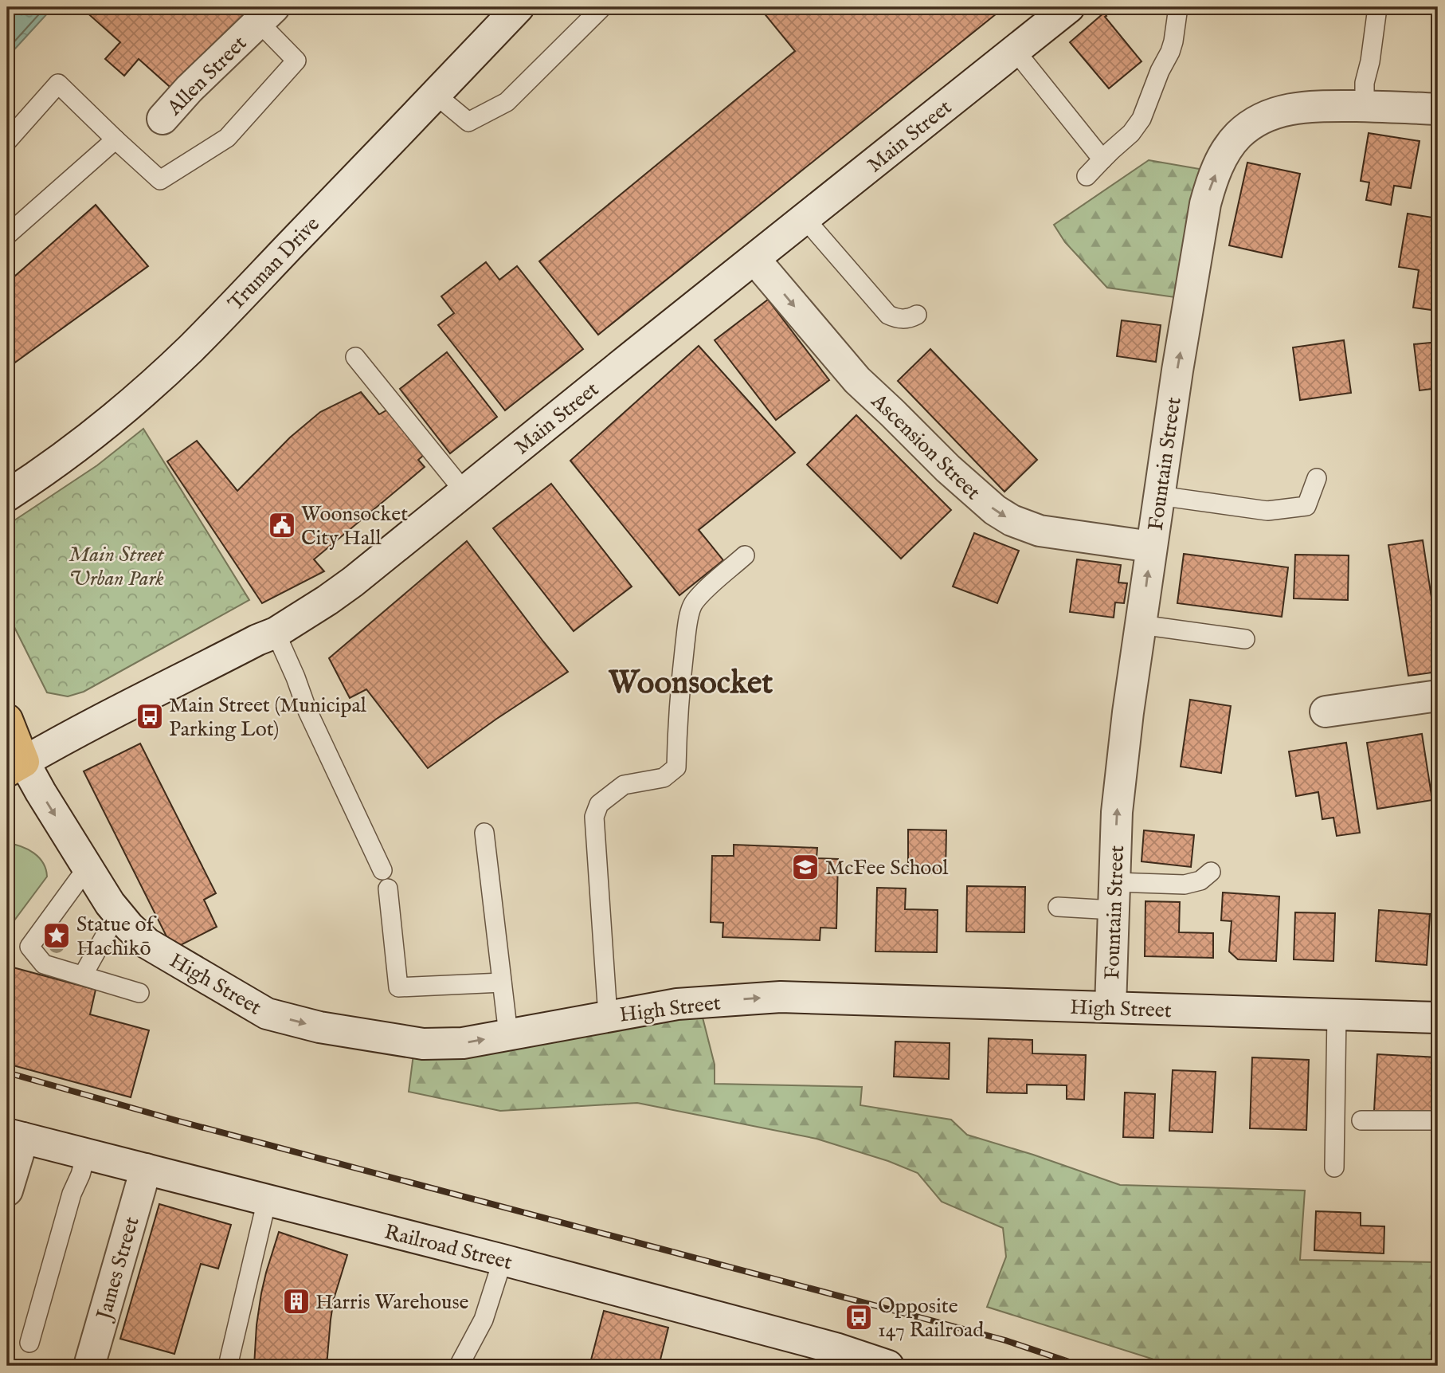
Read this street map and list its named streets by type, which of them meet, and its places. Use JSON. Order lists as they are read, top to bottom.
{
  "streets": {
    "main road": [
      "Allen Street",
      "Main Street",
      "Truman Drive",
      "Ascension Street",
      "Fountain Street",
      "High Street",
      "Railroad Street",
      "James Street"
    ]
  },
  "crossings": [
    ["Main Street", "Ascension Street"],
    ["Main Street", "High Street"],
    ["Ascension Street", "Fountain Street"],
    ["Fountain Street", "High Street"],
    ["Railroad Street", "James Street"]
  ],
  "one_way": ["Ascension Street", "Fountain Street", "High Street"],
  "districts": ["Woonsocket"],
  "parks": ["Main Street Urban Park"],
  "places": {
    "public building": ["Woonsocket City Hall"],
    "bus stop": ["Main Street (Municipal Parking Lot)", "Opposite 147 Railroad"],
    "school or university": ["McFee School"],
    "place": ["Statue of Hachikō"],
    "building": ["Harris Warehouse"]
  }
}
